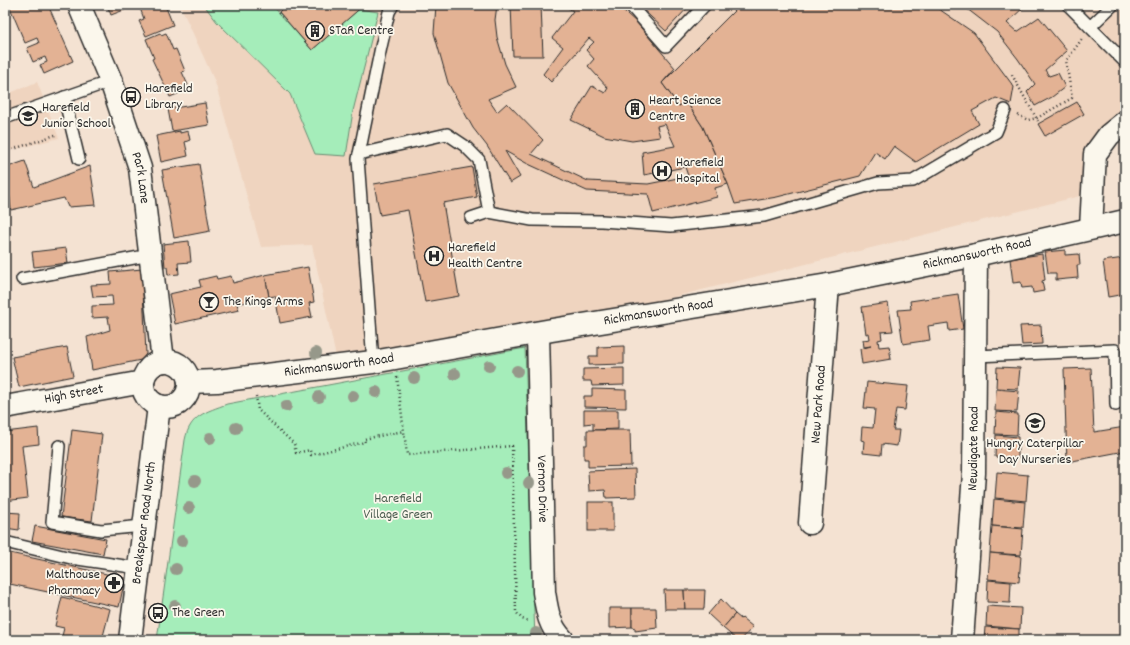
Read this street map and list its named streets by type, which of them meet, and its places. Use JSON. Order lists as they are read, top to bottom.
{
  "streets": {
    "street": [
      "Park Lane",
      "Rickmansworth Road",
      "High Street",
      "New Park Road",
      "Newdigate Road",
      "Vernon Drive",
      "Breakspear Road North"
    ]
  },
  "crossings": [
    ["Park Lane", "Rickmansworth Road"],
    ["Park Lane", "High Street"],
    ["Park Lane", "Breakspear Road North"],
    ["Rickmansworth Road", "High Street"],
    ["Rickmansworth Road", "New Park Road"],
    ["Rickmansworth Road", "Newdigate Road"],
    ["Rickmansworth Road", "Vernon Drive"],
    ["Rickmansworth Road", "Breakspear Road North"],
    ["High Street", "Breakspear Road North"]
  ],
  "parks": ["Harefield Village Green"],
  "places": {
    "building": ["STaR Centre", "Heart Science Centre"],
    "bus stop": ["Harefield Library", "The Green"],
    "school or university": ["Harefield Junior School", "Hungry Caterpillar Day Nurseries"],
    "hospital": ["Harefield Hospital", "Harefield Health Centre"],
    "bar": ["The Kings Arms"],
    "pharmacy": ["Malthouse Pharmacy"]
  }
}
